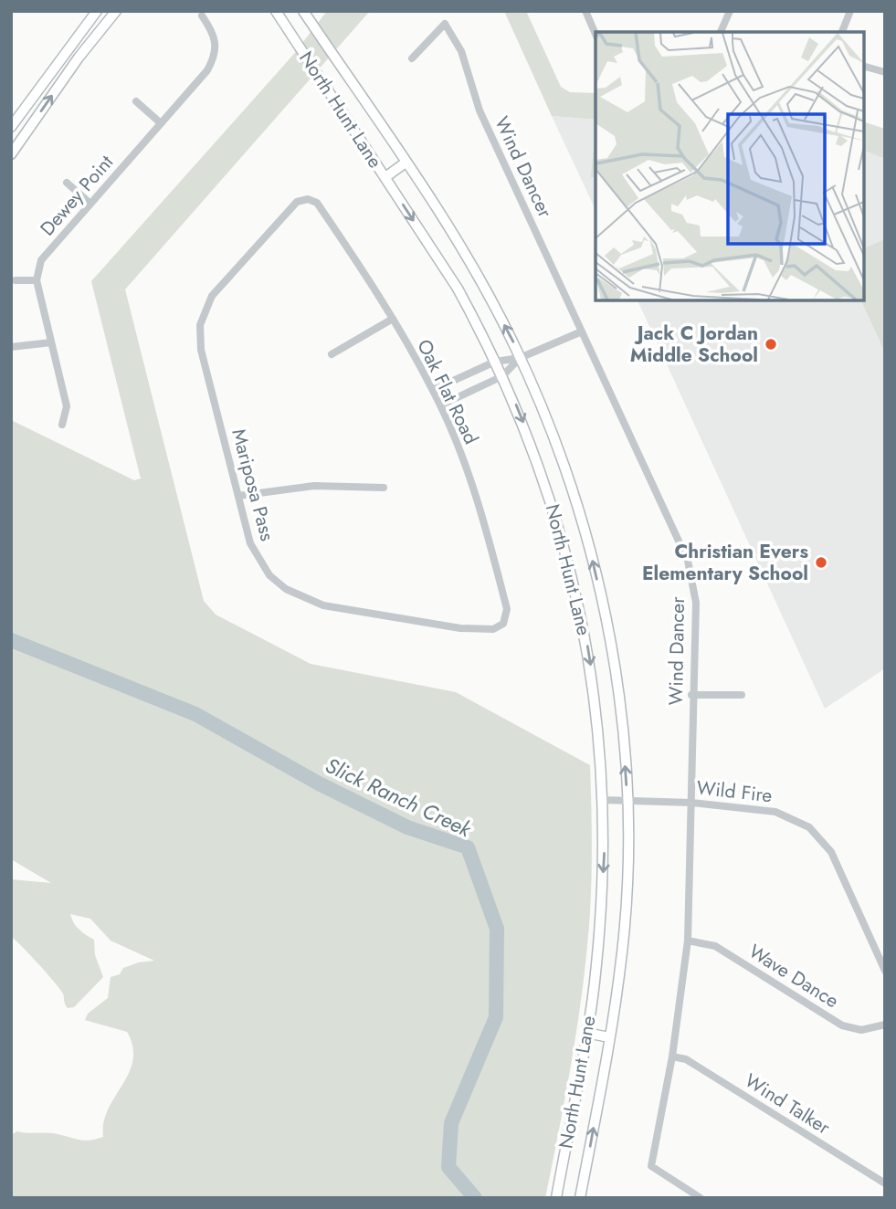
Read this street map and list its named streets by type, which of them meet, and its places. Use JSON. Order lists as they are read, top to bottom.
{
  "streets": {
    "main road": ["North Hunt Lane"],
    "street": [
      "Wind Dancer",
      "Dewey Point",
      "Oak Flat Road",
      "Mariposa Pass",
      "Wild Fire",
      "Wave Dance",
      "Wind Talker"
    ]
  },
  "crossings": [
    ["North Hunt Lane", "Wild Fire"],
    ["Wind Dancer", "Wild Fire"],
    ["Wind Dancer", "Wave Dance"],
    ["Wind Dancer", "Wind Talker"],
    ["Oak Flat Road", "Mariposa Pass"]
  ],
  "water": ["Slick Ranch Creek"],
  "places": ["Jack C Jordan Middle School", "Christian Evers Elementary School"]
}
